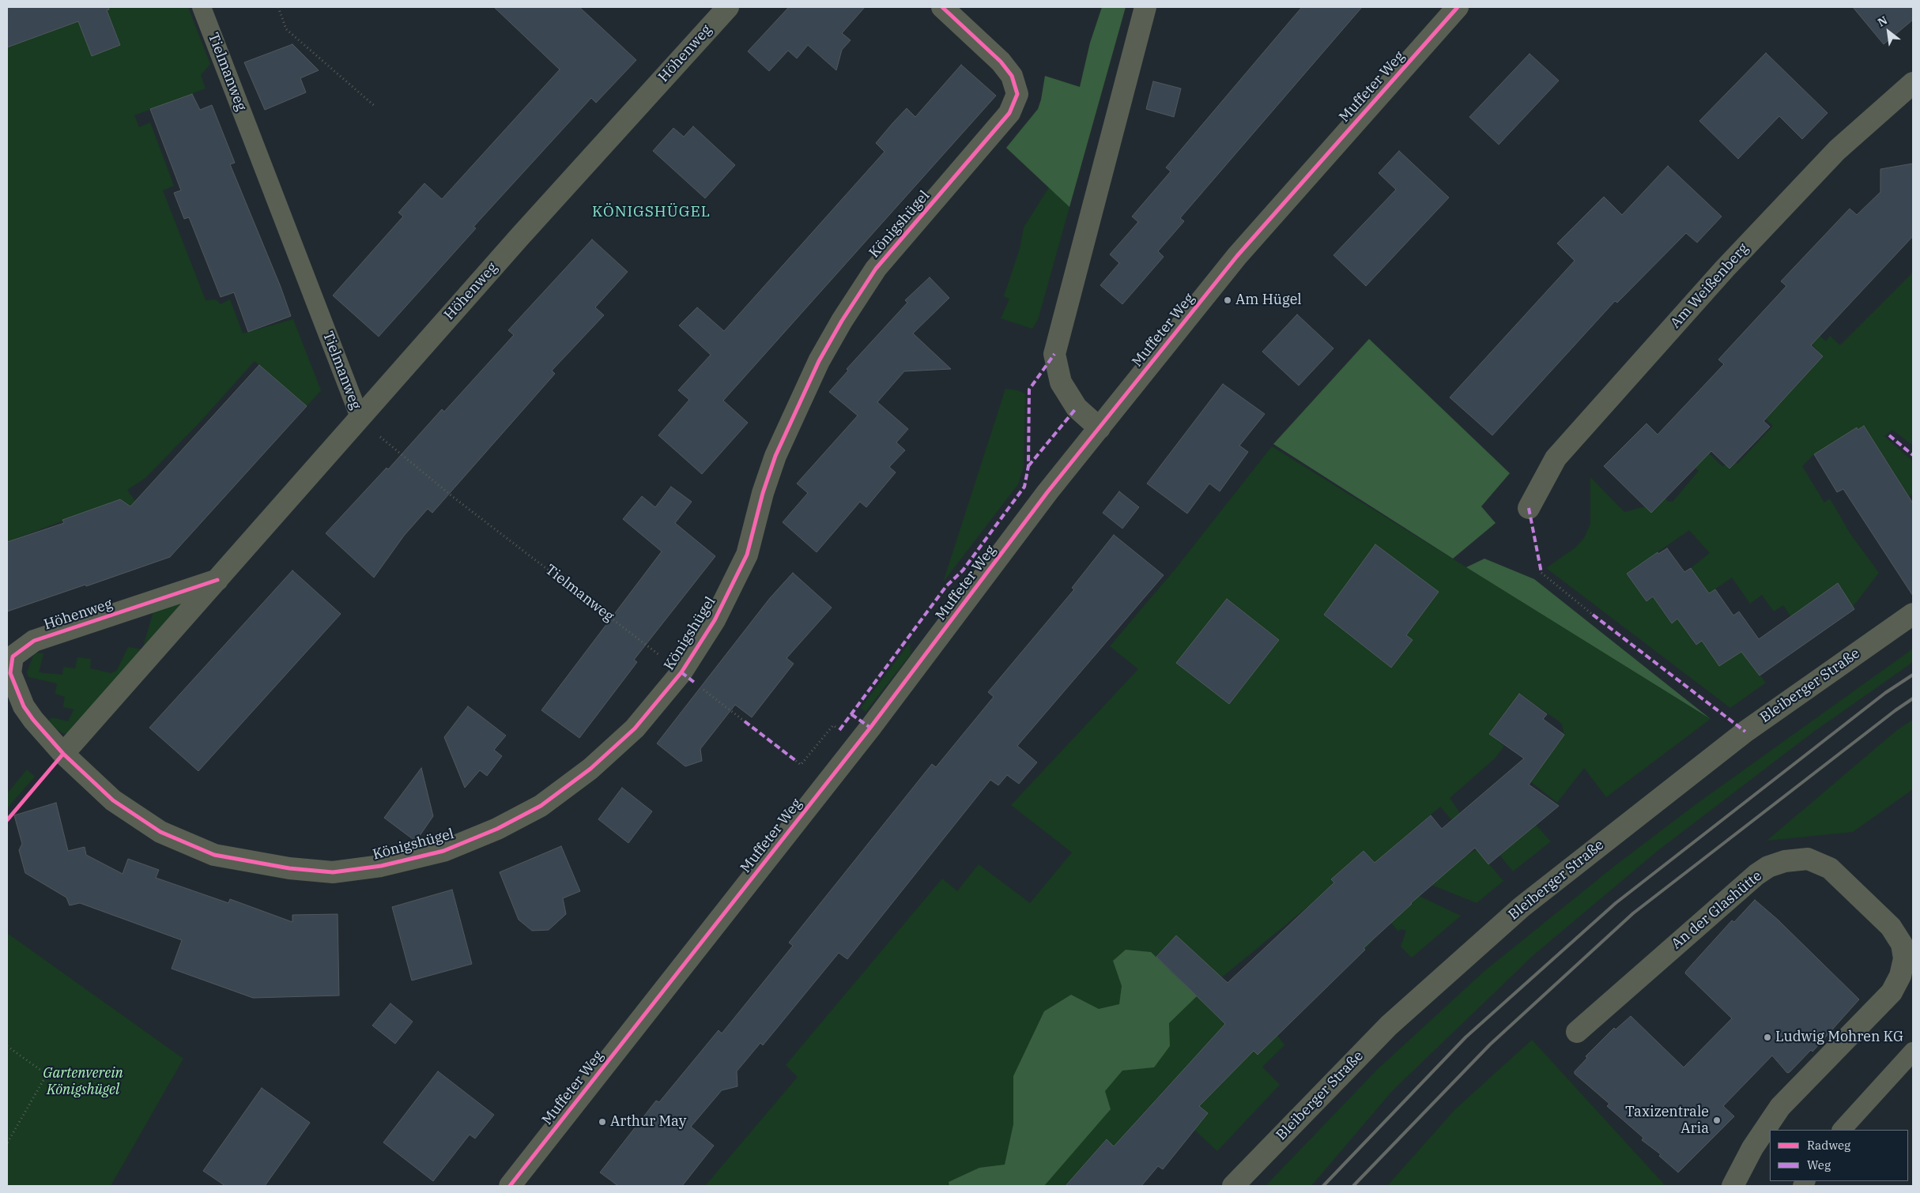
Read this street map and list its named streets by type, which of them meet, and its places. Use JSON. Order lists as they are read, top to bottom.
{
  "streets": {
    "street": [
      "Höhenweg",
      "Muffeter Weg",
      "Königshügel",
      "Am Weißenberg",
      "Bleiberger Straße",
      "An der Glashütte"
    ],
    "lane": ["Tielmanweg"]
  },
  "crossings": [
    ["Höhenweg", "Tielmanweg"],
    ["Höhenweg", "Königshügel"],
    ["Tielmanweg", "Königshügel"]
  ],
  "districts": ["KÖNIGSHÜGEL"],
  "parks": ["Gartenverein Königshügel"],
  "places": [
    "Am Hügel",
    "Ludwig Mohren KG",
    "Taxizentrale Aria",
    "Arthur May"
  ],
  "legend": ["Radweg", "Weg"],
  "north": "top left"
}
